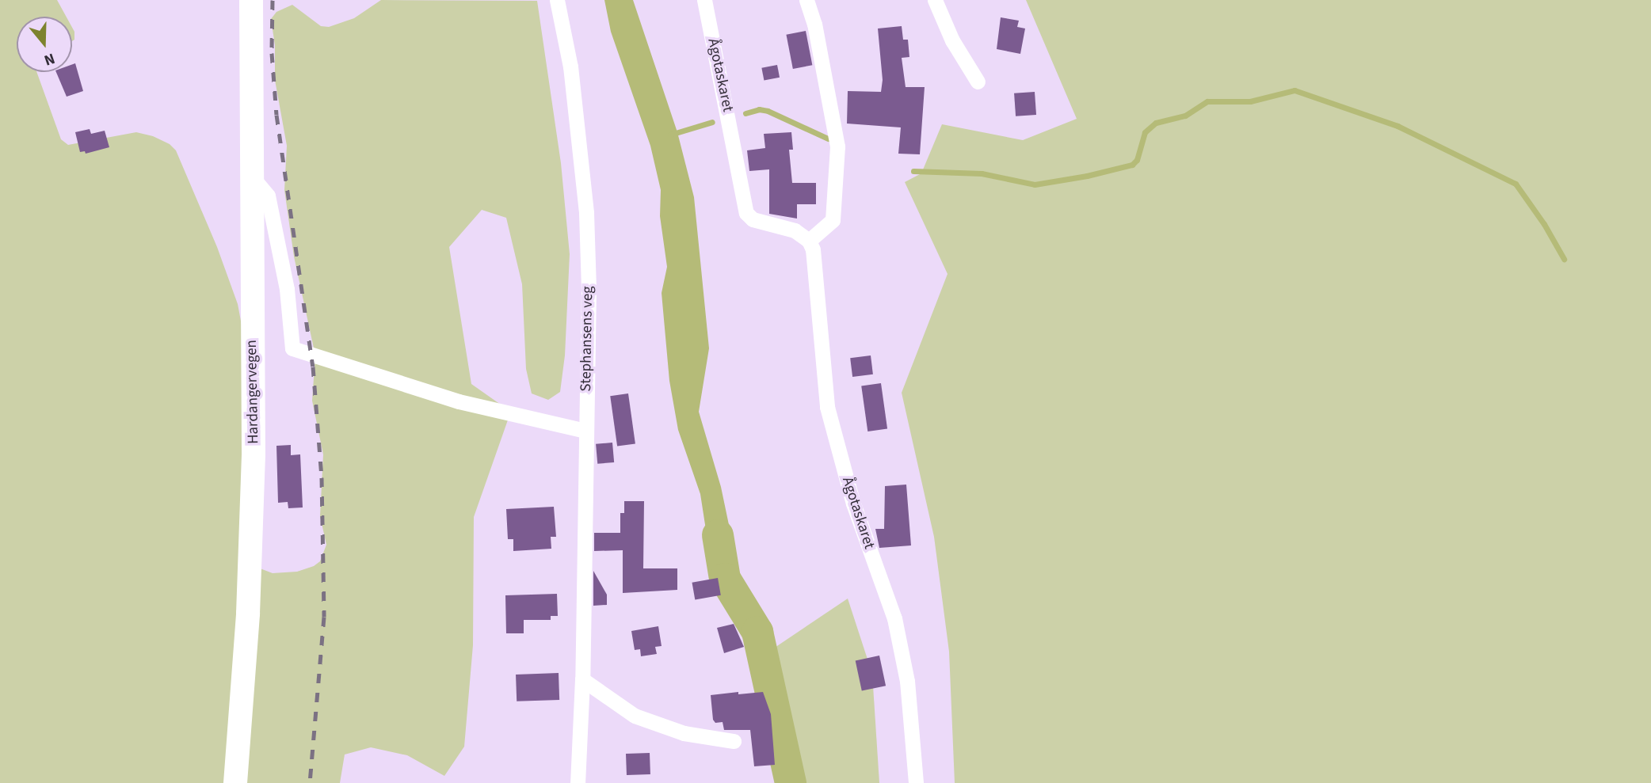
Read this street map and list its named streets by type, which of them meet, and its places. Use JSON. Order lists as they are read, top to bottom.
{
  "streets": {
    "main road": ["Hardangervegen"],
    "street": ["Ågotaskaret", "Stephansens veg"]
  },
  "north": "bottom"
}
